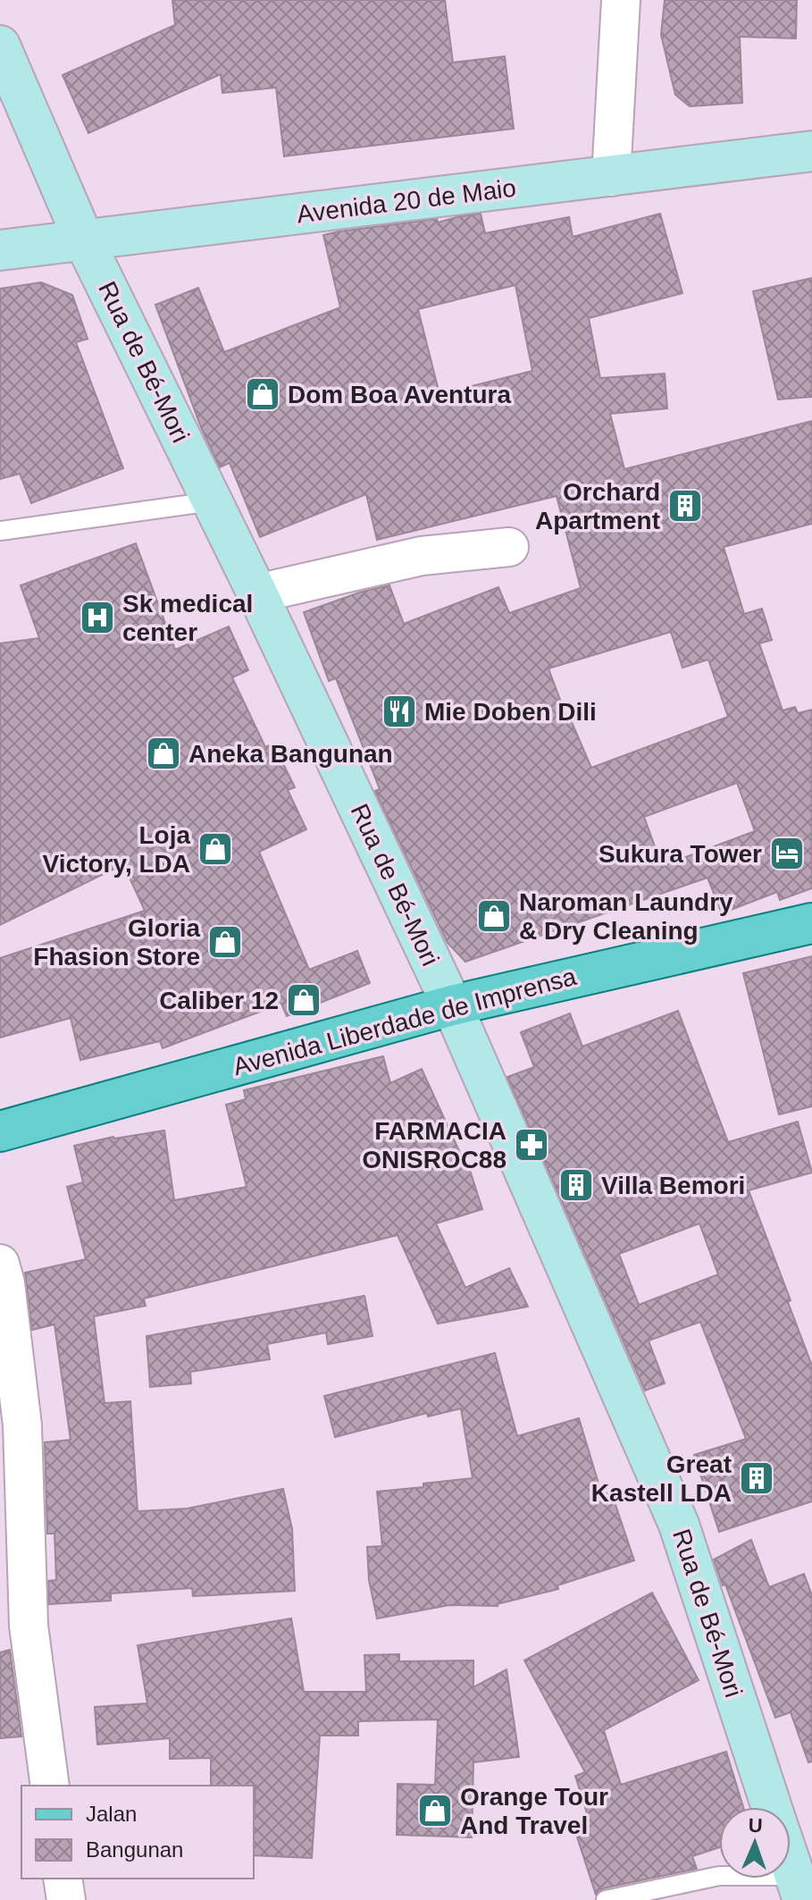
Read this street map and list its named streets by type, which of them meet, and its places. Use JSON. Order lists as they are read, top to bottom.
{
  "streets": {
    "main road": ["Avenida 20 de Maio", "Rua de Bé-Mori", "Avenida Liberdade de Imprensa"]
  },
  "crossings": [
    ["Avenida 20 de Maio", "Rua de Bé-Mori"],
    ["Rua de Bé-Mori", "Avenida Liberdade de Imprensa"]
  ],
  "places": {
    "shop": [
      "Dom Boa Aventura",
      "Aneka Bangunan",
      "Loja Victory, LDA",
      "Naroman Laundry & Dry Cleaning",
      "Gloria Fhasion Store",
      "Caliber 12",
      "Orange Tour And Travel"
    ],
    "building": ["Orchard Apartment", "Villa Bemori", "Great Kastell LDA"],
    "hospital": ["Sk medical center"],
    "restaurant": ["Mie Doben Dili"],
    "hotel": ["Sukura Tower"],
    "pharmacy": ["FARMACIA ONISROC88"]
  },
  "legend": ["Jalan", "Bangunan"],
  "north": "top"
}
